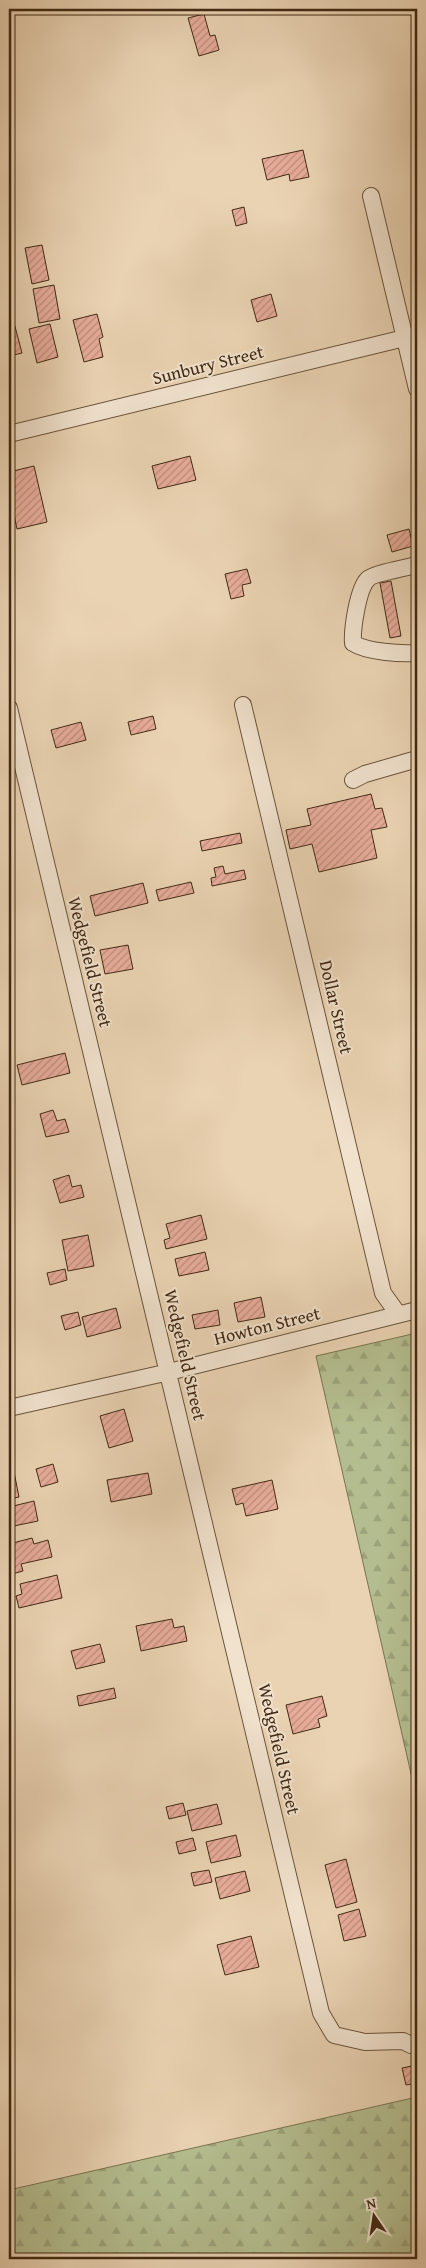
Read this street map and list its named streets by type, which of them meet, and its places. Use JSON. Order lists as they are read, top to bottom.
{
  "streets": {
    "street": [
      "Sunbury Street",
      "Wedgefield Street",
      "Dollar Street",
      "Howton Street"
    ]
  },
  "crossings": [
    ["Wedgefield Street", "Howton Street"],
    ["Dollar Street", "Howton Street"]
  ],
  "north": "top"
}
